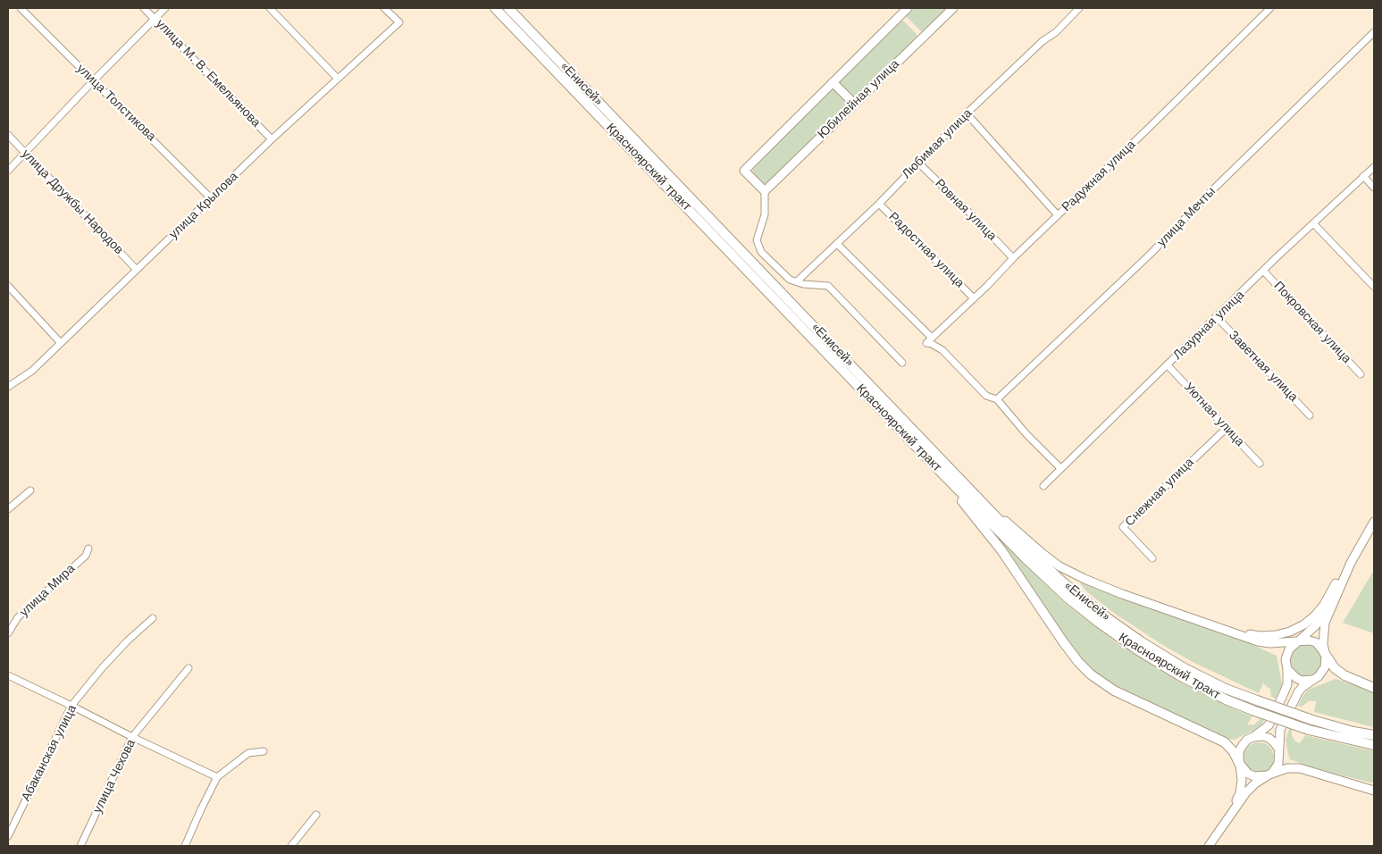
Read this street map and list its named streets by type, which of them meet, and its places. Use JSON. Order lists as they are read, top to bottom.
{
  "streets": {
    "highway": ["«Енисей»", "Красноярский тракт"],
    "main road": ["Юбилейная улица"],
    "street": [
      "улица М. В. Емельянова",
      "улица Толстикова",
      "Любимая улица",
      "Радужная улица",
      "улица Дружбы Народов",
      "улица Крылова",
      "Ровная улица",
      "улица Мечты",
      "Радостная улица",
      "Покровская улица",
      "Лазурная улица",
      "Заветная улица",
      "Уютная улица",
      "Снежная улица",
      "улица Мира",
      "Абаканская улица",
      "улица Чехова"
    ]
  },
  "crossings": [
    ["улица М. В. Емельянова", "улица Крылова"],
    ["улица Толстикова", "улица Крылова"],
    ["Любимая улица", "Ровная улица"],
    ["Любимая улица", "Радостная улица"],
    ["Радужная улица", "Ровная улица"],
    ["Радужная улица", "улица Мечты"],
    ["Радужная улица", "Радостная улица"],
    ["улица Дружбы Народов", "улица Крылова"],
    ["Покровская улица", "Лазурная улица"],
    ["Лазурная улица", "Заветная улица"],
    ["Лазурная улица", "Уютная улица"],
    ["Уютная улица", "Снежная улица"]
  ]
}
